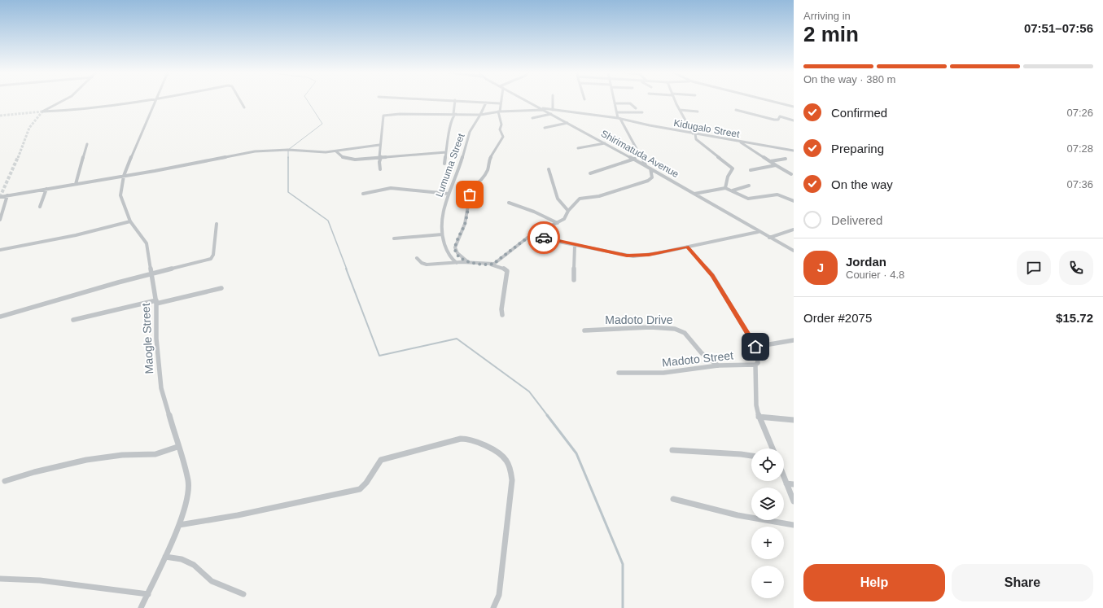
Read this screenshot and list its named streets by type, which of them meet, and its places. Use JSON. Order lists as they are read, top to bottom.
{
  "streets": {
    "street": [
      "Kidugalo Street",
      "Shirimatuda Avenue",
      "Lumuma Street",
      "Madoto Drive",
      "Maogle Street",
      "Madoto Street"
    ]
  },
  "crossings": [
    ["Kidugalo Street", "Shirimatuda Avenue"],
    ["Madoto Drive", "Madoto Street"]
  ],
  "page": {
    "heading": ["2 min", "Arriving in", "07:51–07:56"],
    "panel": [
      "Jordan",
      "Courier · 4.8",
      "Order #2075",
      "$15.72"
    ],
    "bar": "On the way · 380 m",
    "list": [
      ["Confirmed", "07:26"],
      ["Preparing", "07:28"],
      ["On the way", "07:36"],
      "Delivered"
    ],
    "round": "J",
    "map_buttons": ["+", "−"],
    "buttons": ["Help", "Share"]
  }
}
